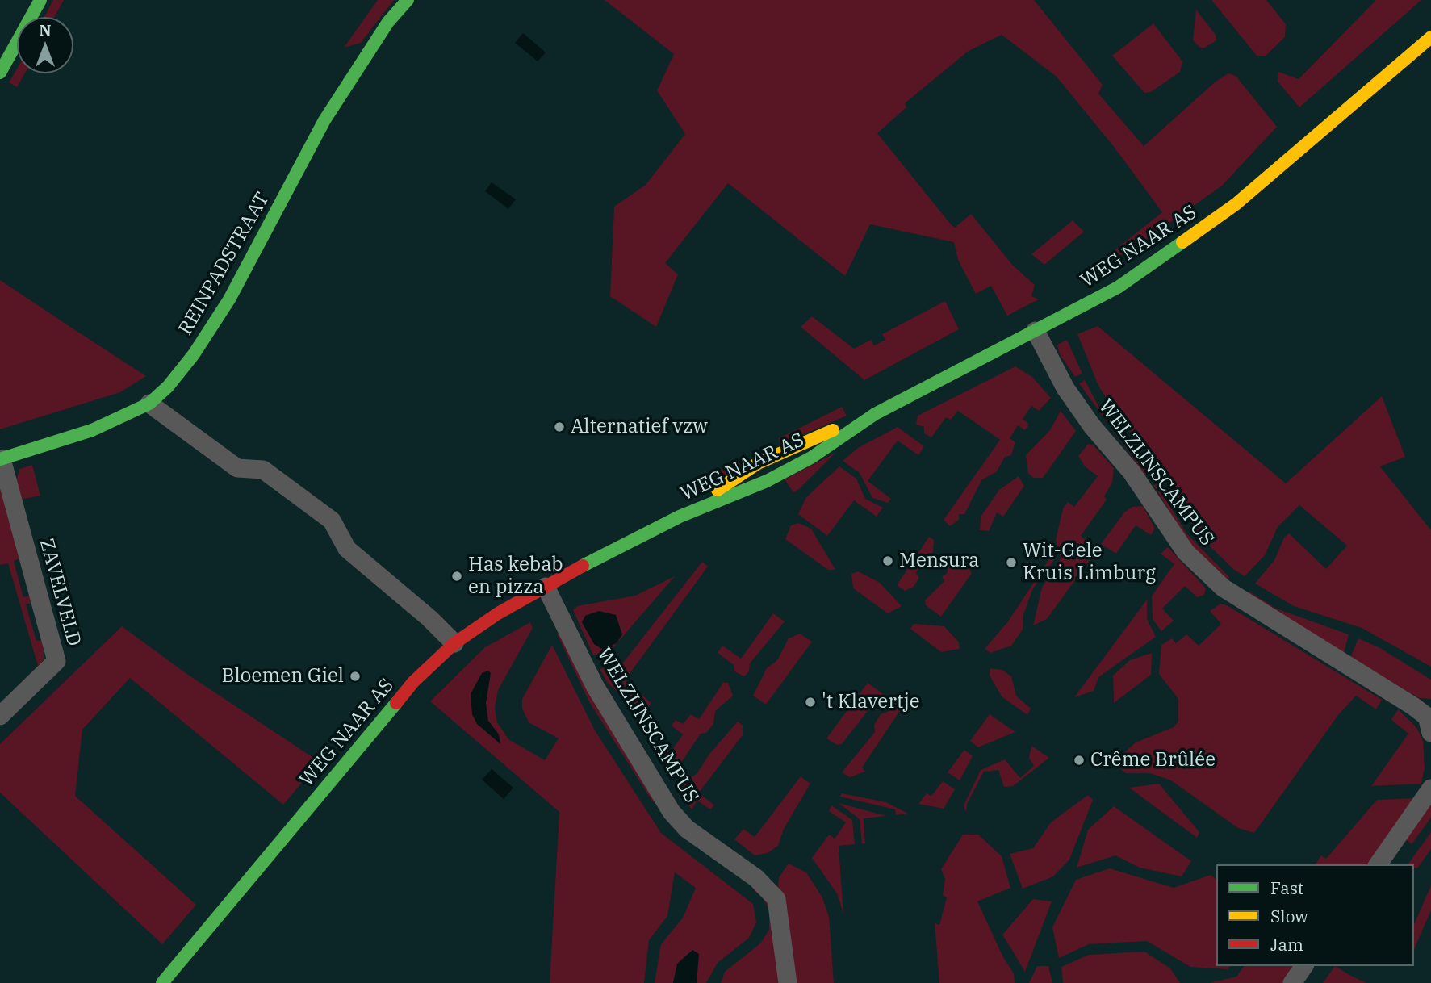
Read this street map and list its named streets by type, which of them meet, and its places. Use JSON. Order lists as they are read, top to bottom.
{
  "streets": {
    "main road": ["WEG NAAR AS", "REINPADSTRAAT"],
    "street": ["WELZIJNSCAMPUS", "ZAVELVELD"]
  },
  "crossings": [
    ["WEG NAAR AS", "WELZIJNSCAMPUS"],
    ["REINPADSTRAAT", "ZAVELVELD"]
  ],
  "places": [
    "Alternatief vzw",
    "Mensura",
    "Wit-Gele Kruis Limburg",
    "Has kebab en pizza",
    "Bloemen Giel",
    "'t Klavertje",
    "Crême Brûlée"
  ],
  "legend": ["Fast", "Slow", "Jam"],
  "north": "top"
}
